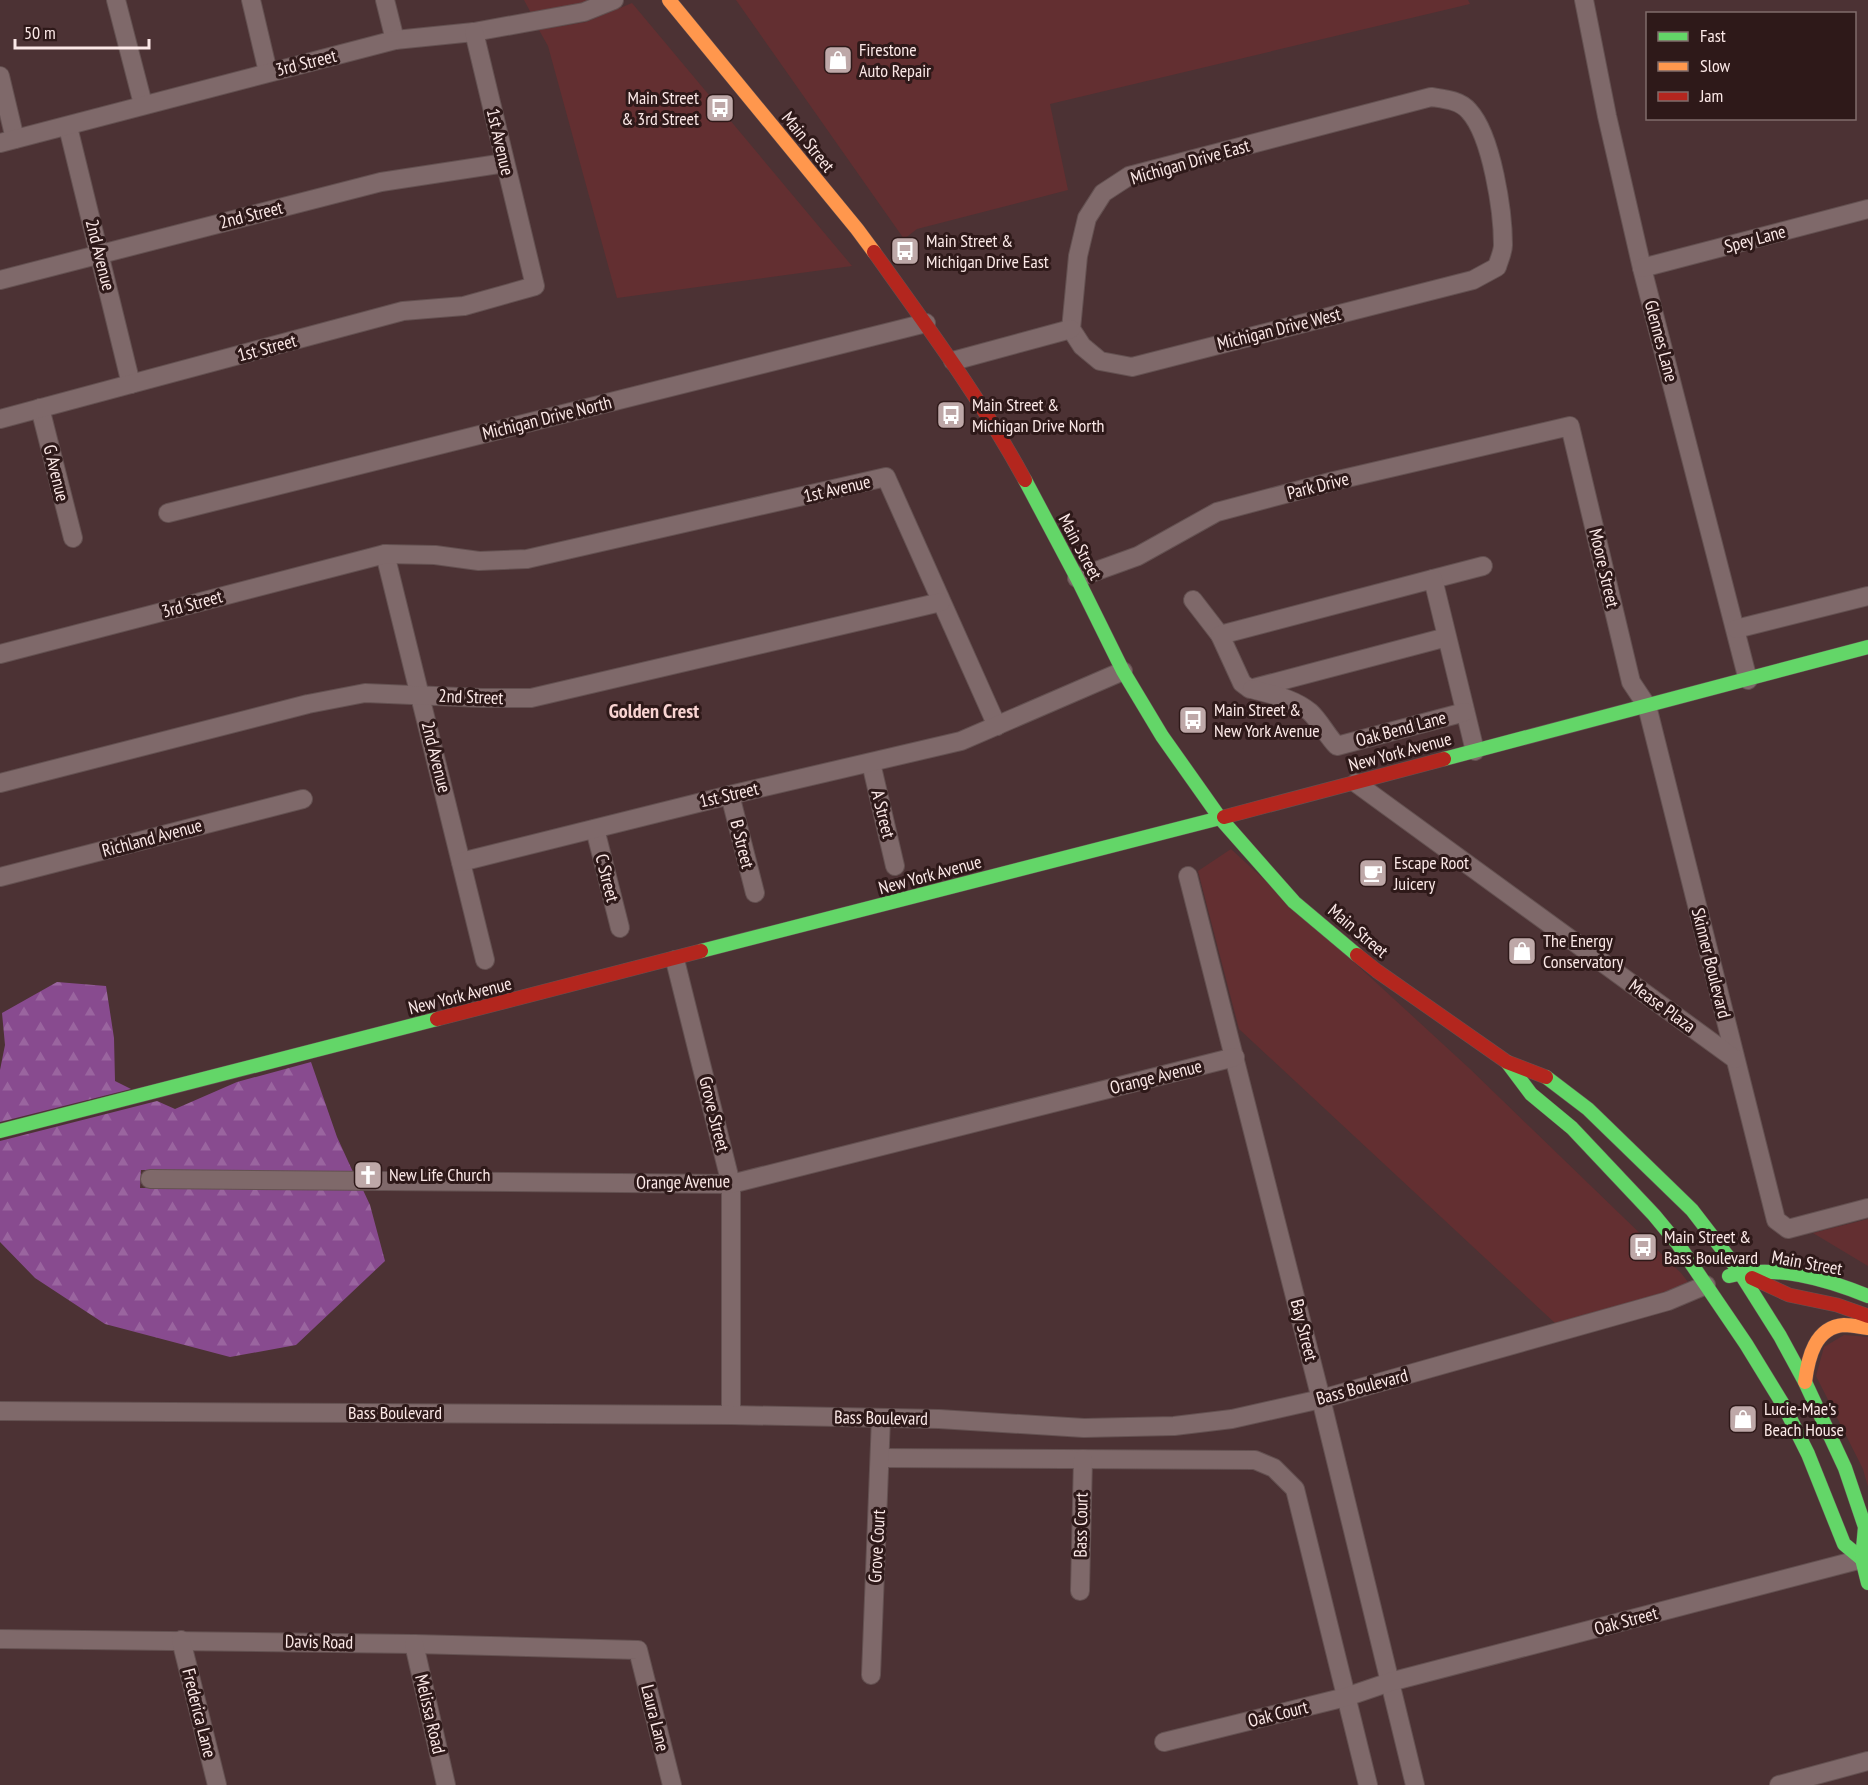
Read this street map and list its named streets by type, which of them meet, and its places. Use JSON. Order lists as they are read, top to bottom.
{
  "streets": {
    "main road": ["Main Street", "New York Avenue", "Bass Boulevard"],
    "street": [
      "3rd Street",
      "1st Avenue",
      "Michigan Drive East",
      "2nd Street",
      "Spey Lane",
      "2nd Avenue",
      "Michigan Drive West",
      "Glennes Lane",
      "1st Street",
      "Michigan Drive North",
      "G Avenue",
      "Park Drive",
      "Moore Street",
      "Oak Bend Lane",
      "A Street",
      "Richland Avenue",
      "B Street",
      "C Street",
      "Skinner Boulevard",
      "Mease Plaza",
      "Orange Avenue",
      "Grove Street",
      "Bay Street",
      "Bass Court",
      "Grove Court",
      "Oak Street",
      "Davis Road",
      "Frederica Lane",
      "Melissa Road",
      "Oak Court",
      "Laura Lane"
    ]
  },
  "crossings": [
    ["3rd Street", "1st Avenue"],
    ["3rd Street", "2nd Avenue"],
    ["1st Avenue", "2nd Street"],
    ["1st Avenue", "2nd Avenue"],
    ["1st Avenue", "1st Street"],
    ["Main Street", "Michigan Drive North"],
    ["Main Street", "Park Drive"],
    ["Main Street", "New York Avenue"],
    ["Main Street", "Bass Boulevard"],
    ["Michigan Drive East", "Michigan Drive West"],
    ["2nd Street", "2nd Avenue"],
    ["Spey Lane", "Glennes Lane"],
    ["2nd Avenue", "1st Street"],
    ["Glennes Lane", "New York Avenue"],
    ["1st Street", "G Avenue"],
    ["1st Street", "A Street"],
    ["1st Street", "B Street"],
    ["1st Street", "C Street"],
    ["Park Drive", "Moore Street"],
    ["Moore Street", "New York Avenue"],
    ["Moore Street", "Skinner Boulevard"],
    ["Oak Bend Lane", "New York Avenue"],
    ["New York Avenue", "Skinner Boulevard"],
    ["New York Avenue", "Mease Plaza"],
    ["New York Avenue", "Grove Street"],
    ["Skinner Boulevard", "Mease Plaza"],
    ["Orange Avenue", "Grove Street"],
    ["Orange Avenue", "Bay Street"],
    ["Grove Street", "Bass Boulevard"],
    ["Bay Street", "Bass Boulevard"],
    ["Bay Street", "Oak Street"],
    ["Bay Street", "Oak Court"],
    ["Bass Boulevard", "Grove Court"],
    ["Oak Street", "Oak Court"],
    ["Davis Road", "Frederica Lane"],
    ["Davis Road", "Melissa Road"],
    ["Davis Road", "Laura Lane"]
  ],
  "districts": ["Golden Crest"],
  "places": {
    "shop": ["Firestone Auto Repair", "The Energy Conservatory", "Lucie-Mae's Beach House"],
    "bus stop": [
      "Main Street & 3rd Street",
      "Main Street & Michigan Drive East",
      "Main Street & Michigan Drive North",
      "Main Street & New York Avenue",
      "Main Street & Bass Boulevard"
    ],
    "cafe": ["Escape Root Juicery"],
    "church": ["New Life Church"]
  },
  "legend": ["Fast", "Slow", "Jam"],
  "scale_bar": "50 m"
}
